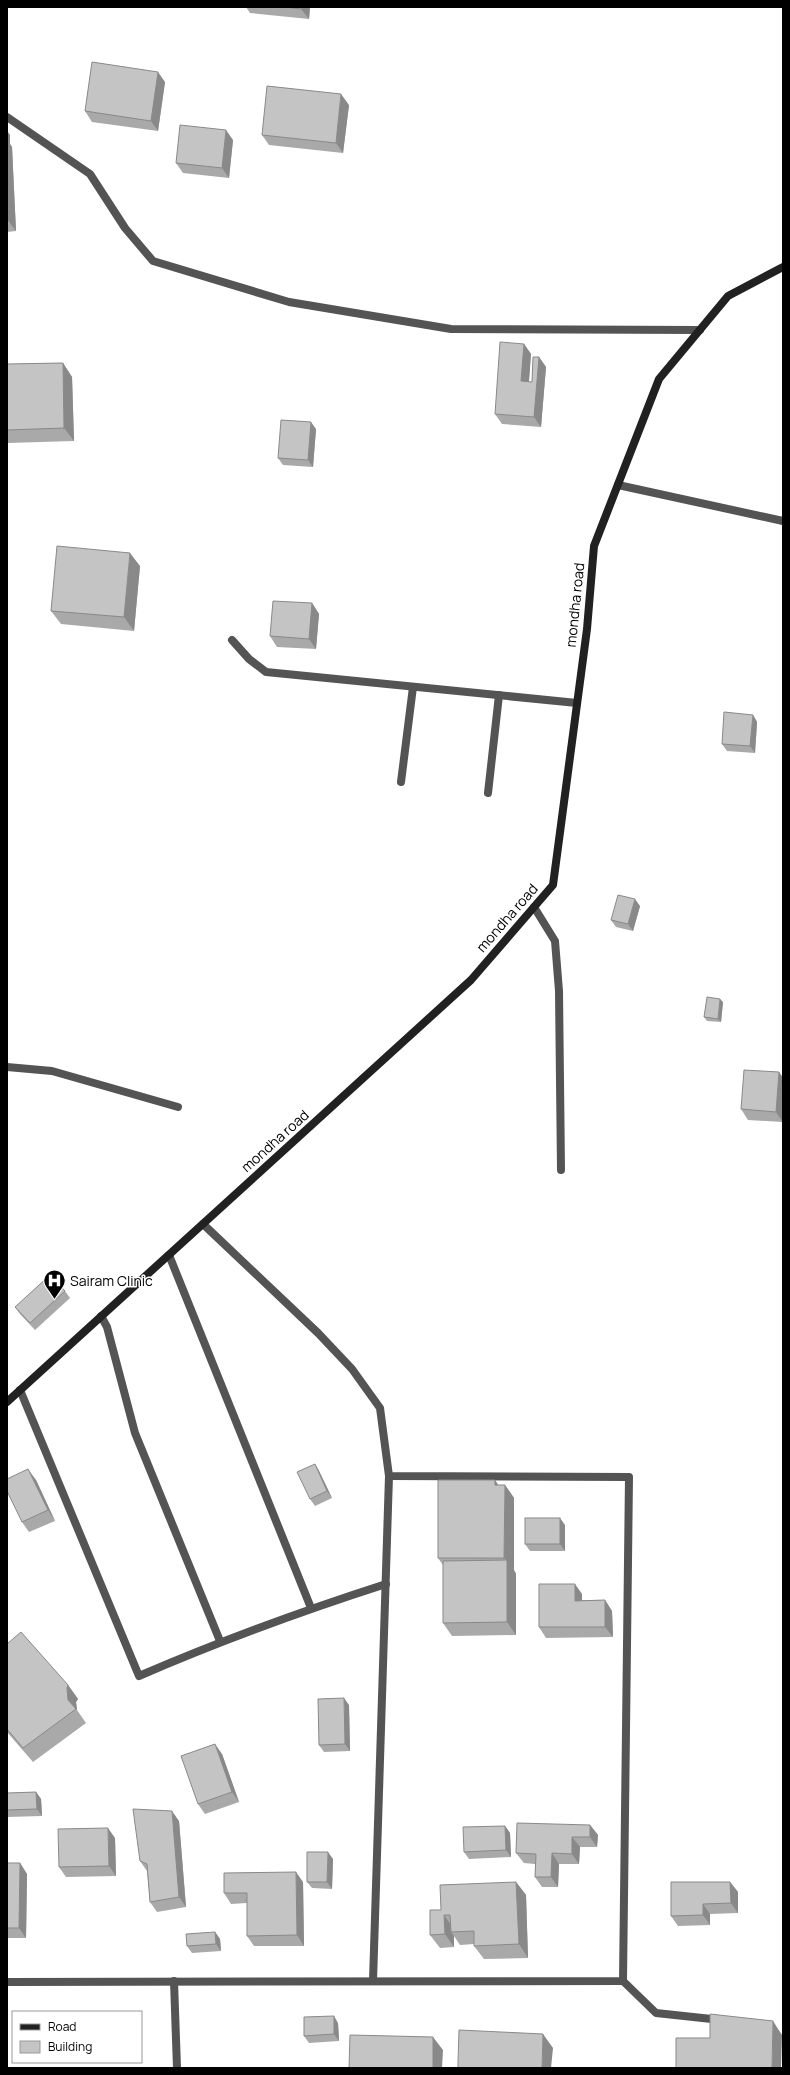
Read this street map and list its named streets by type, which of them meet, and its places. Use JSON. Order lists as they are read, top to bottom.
{
  "streets": {
    "street": ["mondha road"]
  },
  "places": {
    "hospital": ["Sairam Clinic"]
  },
  "legend": ["Road", "Building"]
}
